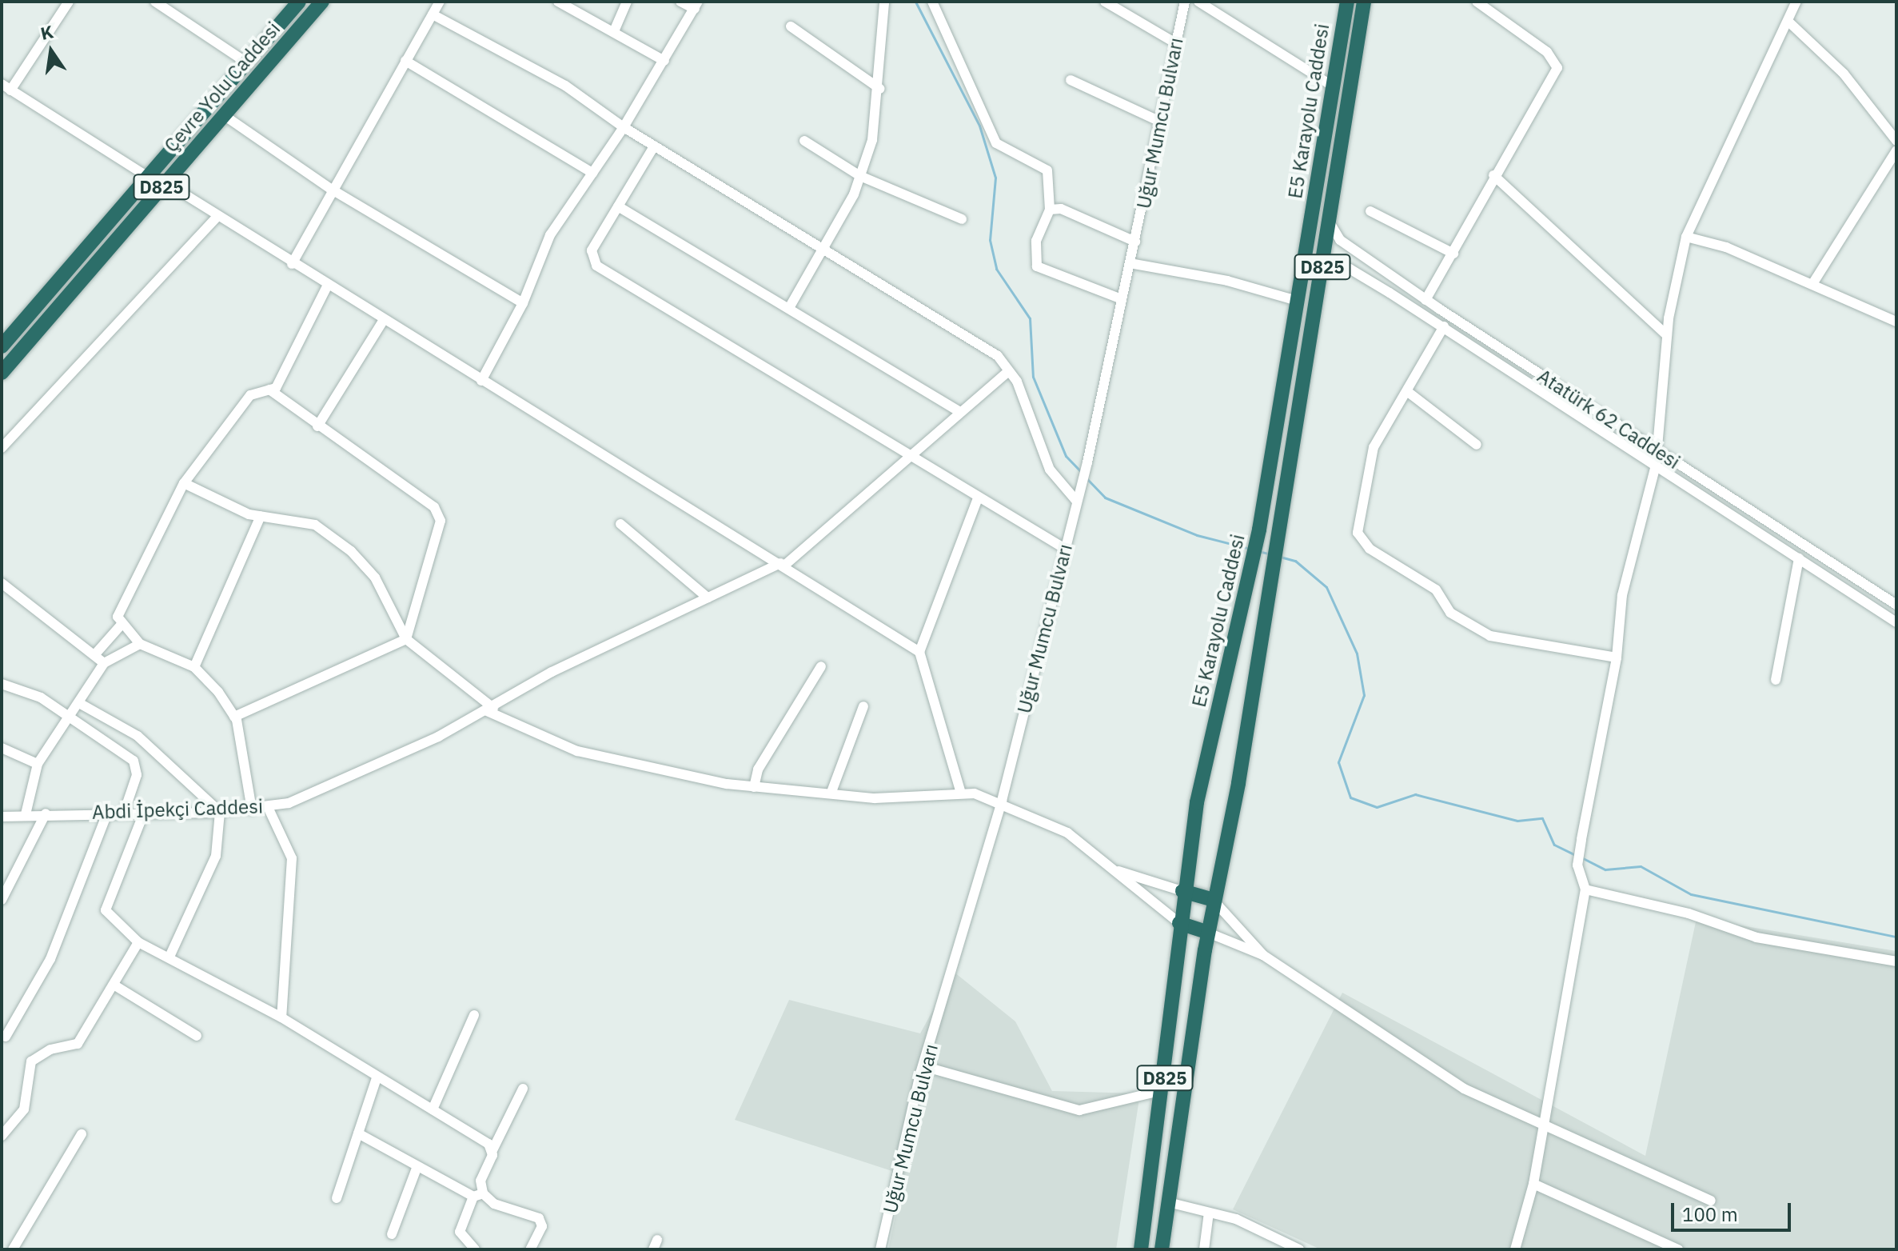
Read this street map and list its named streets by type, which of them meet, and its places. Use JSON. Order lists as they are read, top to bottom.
{
  "streets": {
    "highway": ["Çevre Yolu Caddesi", "E5 Karayolu Caddesi", "D825"],
    "street": ["Uğur Mumcu Bulvarı", "Atatürk 62 Caddesi", "Abdi İpekçi Caddesi"]
  },
  "crossings": [
    ["E5 Karayolu Caddesi", "Atatürk 62 Caddesi"]
  ],
  "scale_bar": "100 m",
  "north": "top"
}
